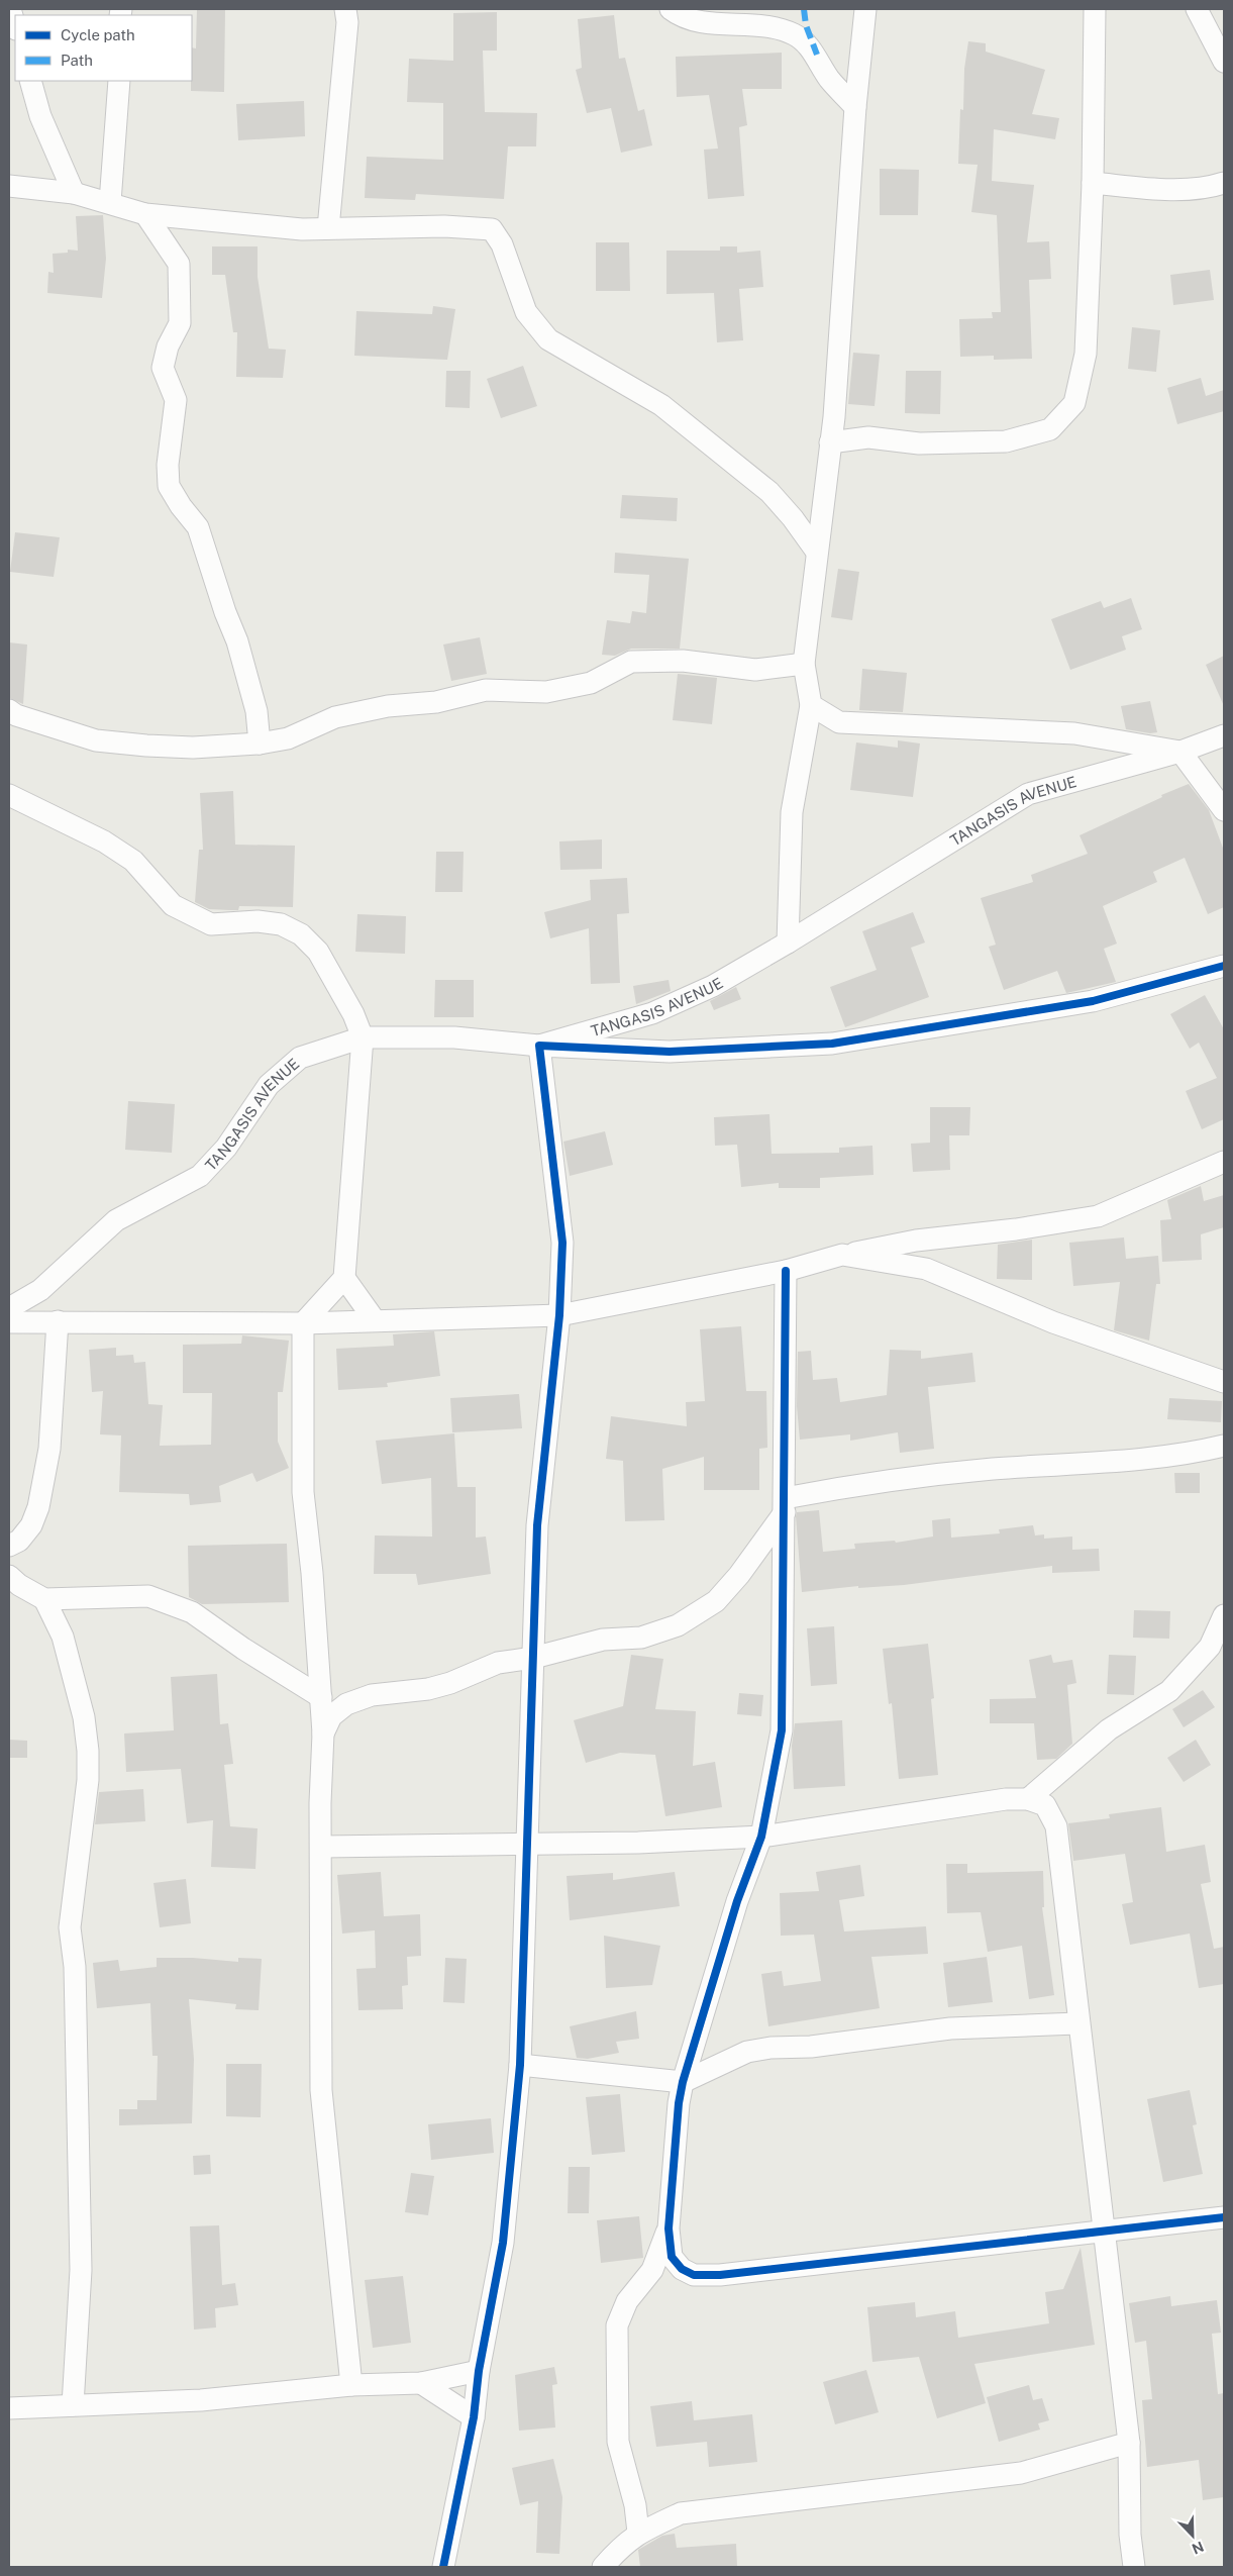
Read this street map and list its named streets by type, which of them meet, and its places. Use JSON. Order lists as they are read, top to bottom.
{
  "streets": {
    "street": ["TANGASIS AVENUE"]
  },
  "legend": ["Cycle path", "Path"],
  "north": "bottom right"
}
